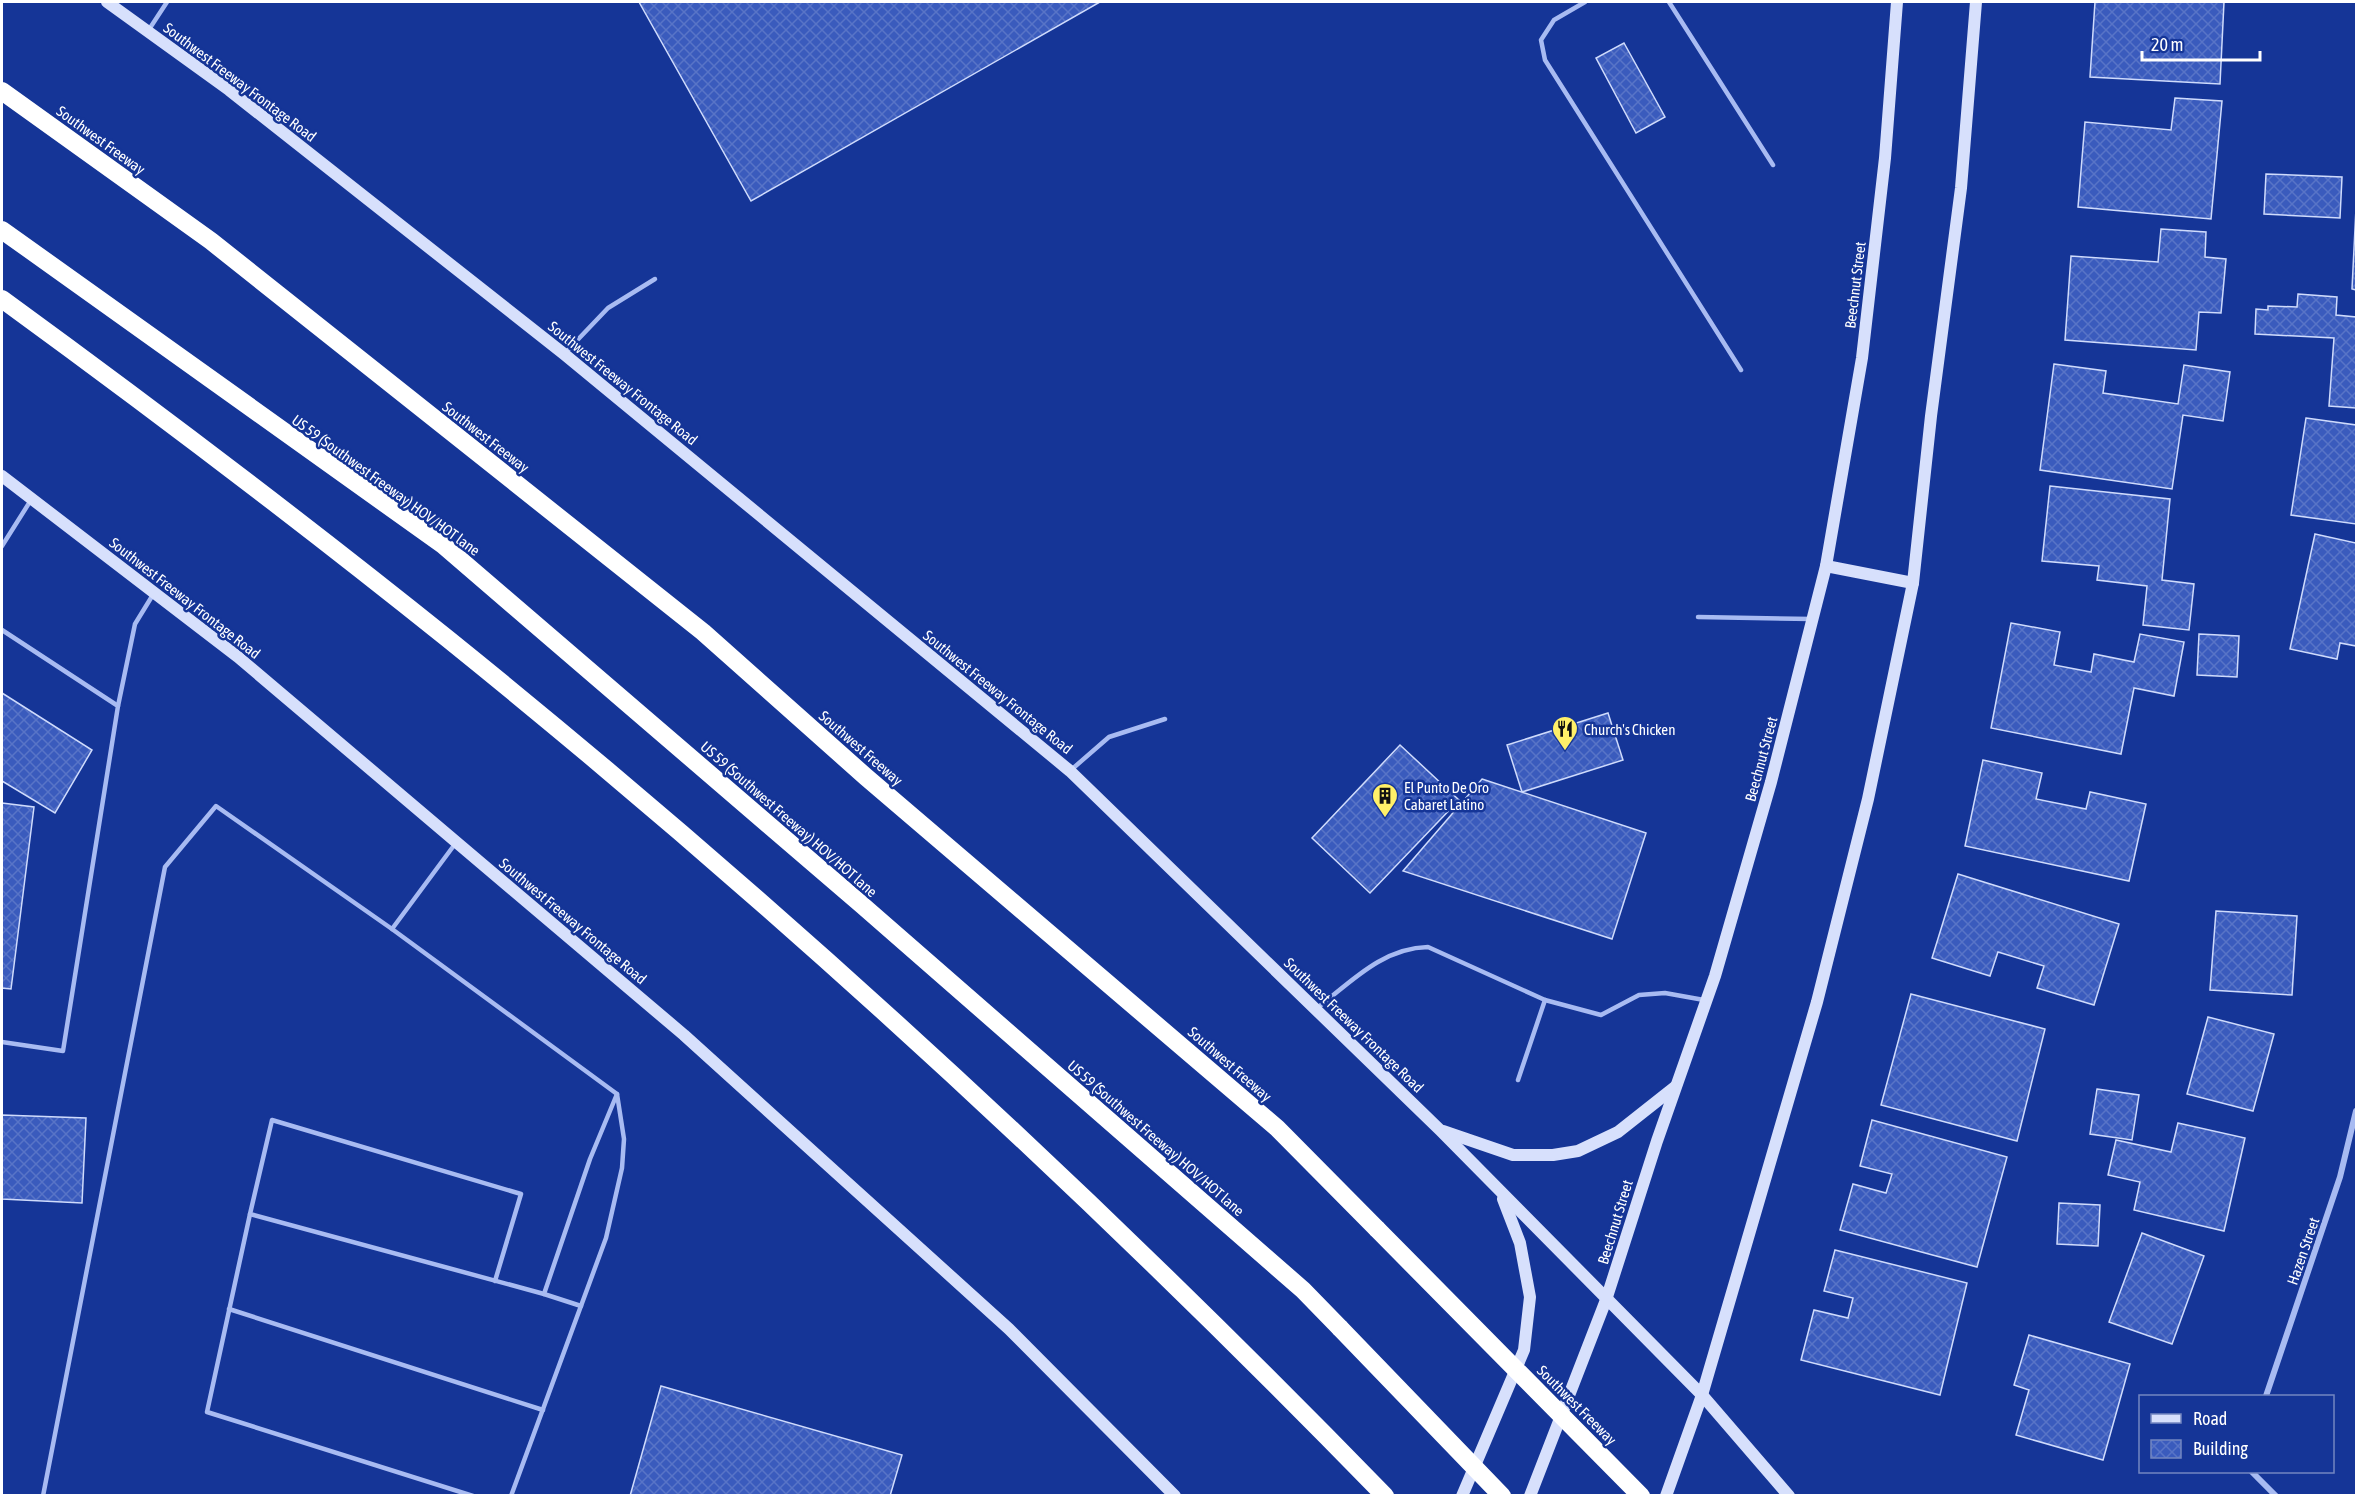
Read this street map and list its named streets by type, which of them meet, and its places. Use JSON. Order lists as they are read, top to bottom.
{
  "streets": {
    "highway": ["Southwest Freeway", "US 59 (Southwest Freeway) HOV/HOT lane"],
    "main road": ["Southwest Freeway Frontage Road", "Beechnut Street"],
    "street": ["Hazen Street"]
  },
  "crossings": [
    ["Southwest Freeway Frontage Road", "Beechnut Street"]
  ],
  "places": {
    "restaurant": ["Church's Chicken"],
    "building": ["El Punto De Oro Cabaret Latino"]
  },
  "legend": ["Road", "Building"],
  "scale_bar": "20 m"
}
